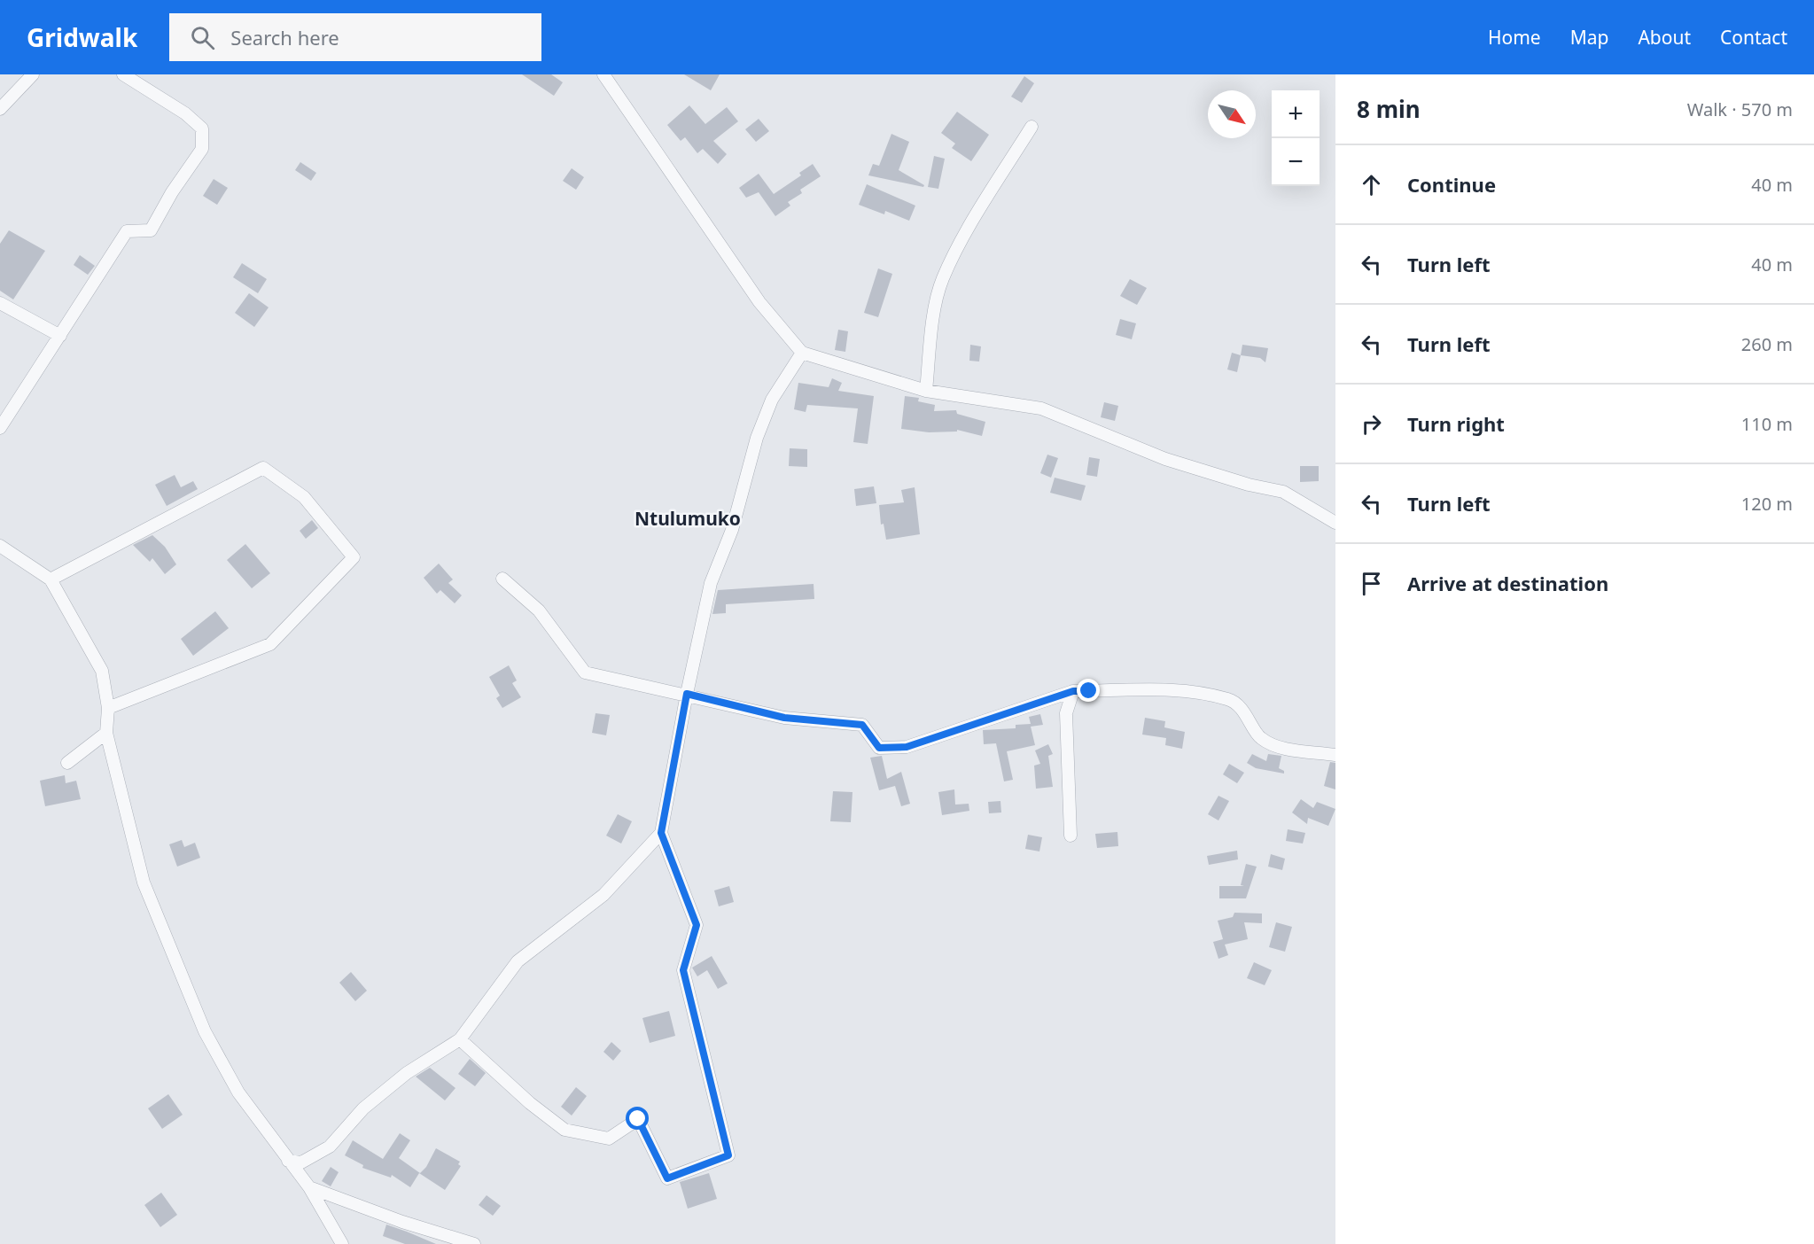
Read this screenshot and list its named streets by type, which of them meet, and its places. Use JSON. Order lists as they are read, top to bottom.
{
  "districts": ["Ntulumuko"],
  "north": "bottom right",
  "page": {
    "header": "Gridwalk",
    "search": "Search here",
    "nav": [
      "Home",
      "Map",
      "About",
      "Contact"
    ],
    "heading": ["8 min", "Walk · 570 m"],
    "map_buttons": ["+", "−"],
    "list": [
      ["Continue", "40 m"],
      ["Turn left", "40 m"],
      ["Turn left", "260 m"],
      ["Turn right", "110 m"],
      ["Turn left", "120 m"],
      "Arrive at destination"
    ]
  }
}
